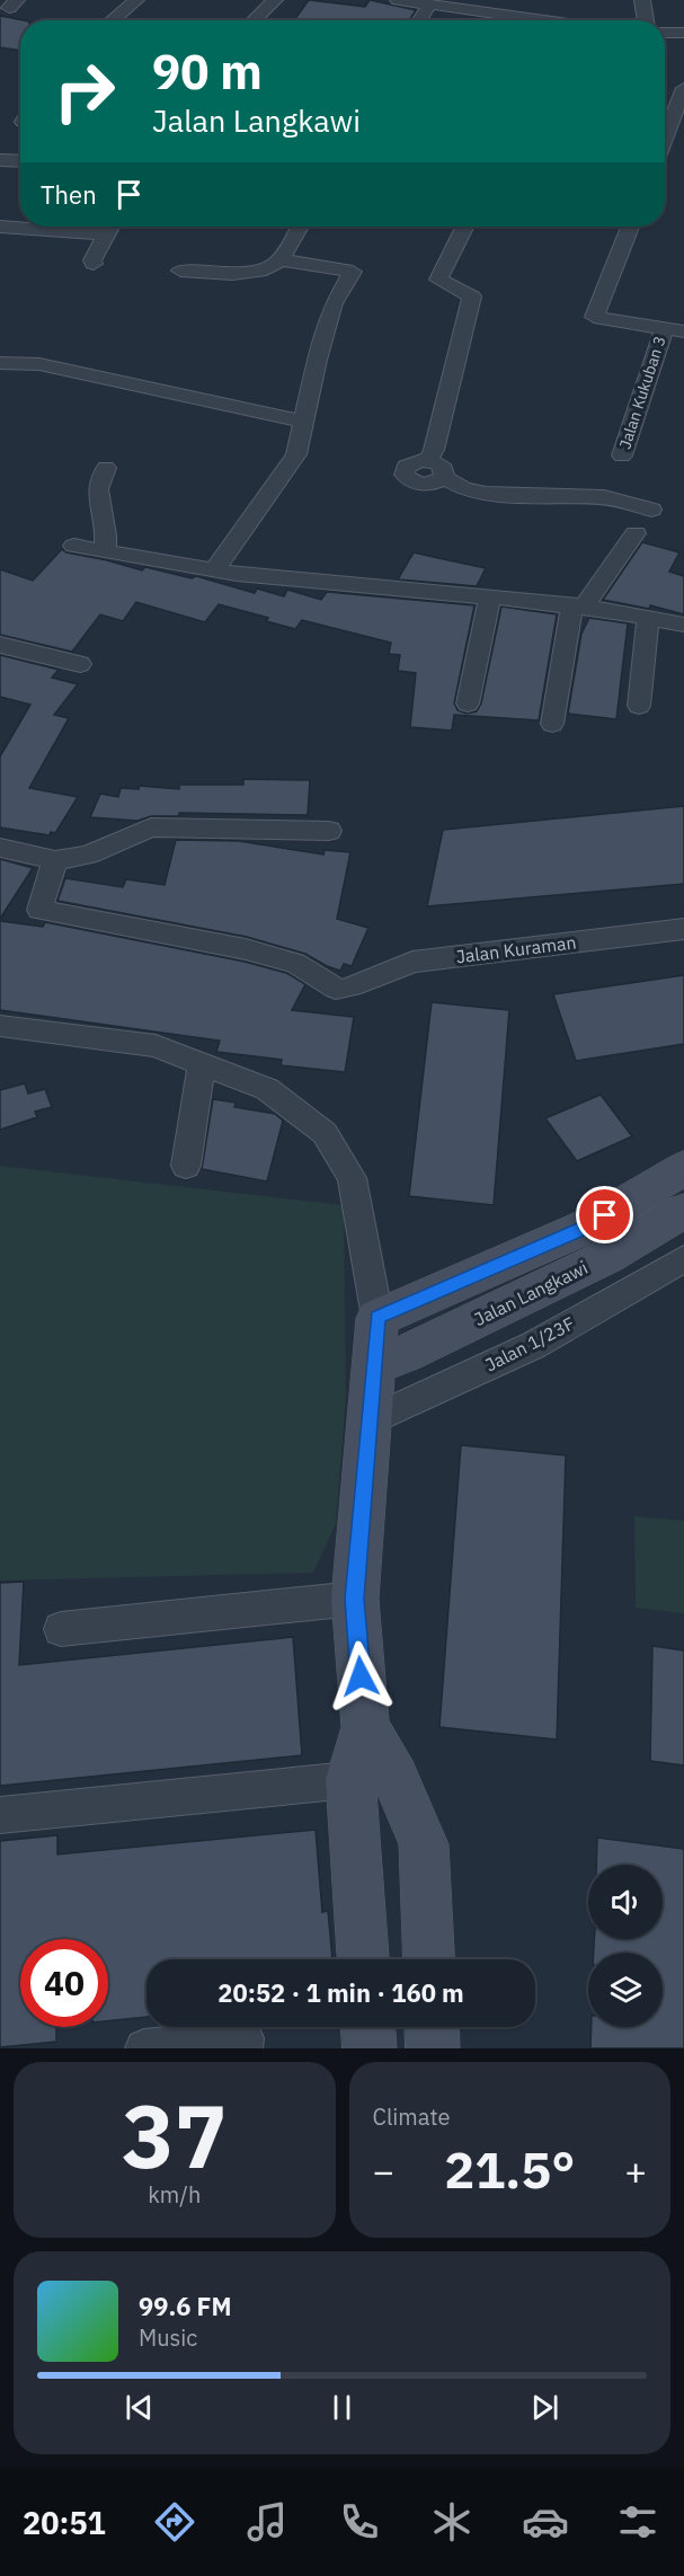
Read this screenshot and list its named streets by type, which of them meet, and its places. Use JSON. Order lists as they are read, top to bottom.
{
  "streets": {
    "street": [
      "Jalan Kukuban 3",
      "Jalan Kuraman",
      "Jalan Langkawi",
      "Jalan 1/23F"
    ]
  },
  "page": {
    "turn": ["90 m", "Jalan Langkawi"],
    "then": "Then",
    "limit": "40",
    "trip": "20:52 · 1 min · 160 m",
    "tile": [
      ["37", "km/h"],
      "Climate"
    ],
    "heat": ["−", "21.5°", "+"],
    "song": ["99.6 FM", "Music"],
    "tabs": "20:51"
  }
}
